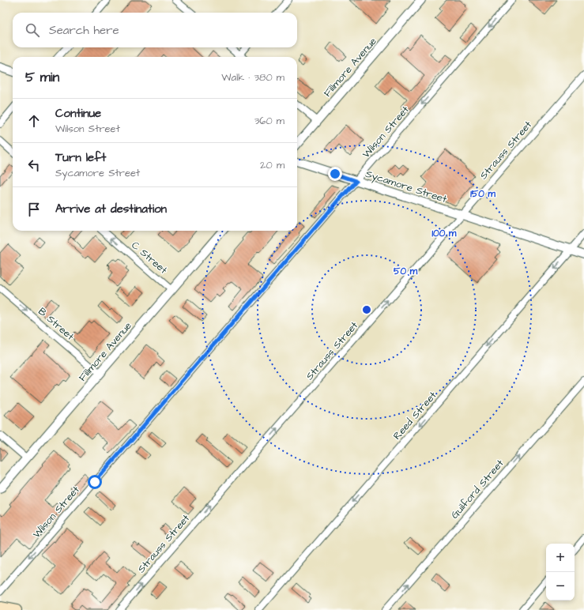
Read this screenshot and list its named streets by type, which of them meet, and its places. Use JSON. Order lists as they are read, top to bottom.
{
  "streets": {
    "street": [
      "Fillmore Avenue",
      "Wilson Street",
      "Strauss Street",
      "Sycamore Street",
      "C Street",
      "B Street",
      "Reed Street",
      "Guilford Street"
    ]
  },
  "crossings": [
    ["Fillmore Avenue", "C Street"],
    ["Fillmore Avenue", "B Street"],
    ["Wilson Street", "Sycamore Street"],
    ["Strauss Street", "Sycamore Street"],
    ["Sycamore Street", "Reed Street"]
  ],
  "one_way": [
    "Wilson Street",
    "Strauss Street",
    "C Street",
    "B Street",
    "Reed Street",
    "Guilford Street"
  ],
  "page": {
    "search": "Search here",
    "heading": ["5 min", "Walk · 380 m"],
    "list": [
      ["Continue", "Wilson Street", "360 m"],
      ["Turn left", "Sycamore Street", "20 m"],
      "Arrive at destination"
    ],
    "map_buttons": ["+", "−"]
  },
  "rings": ["150 m", "100 m", "50 m"]
}
